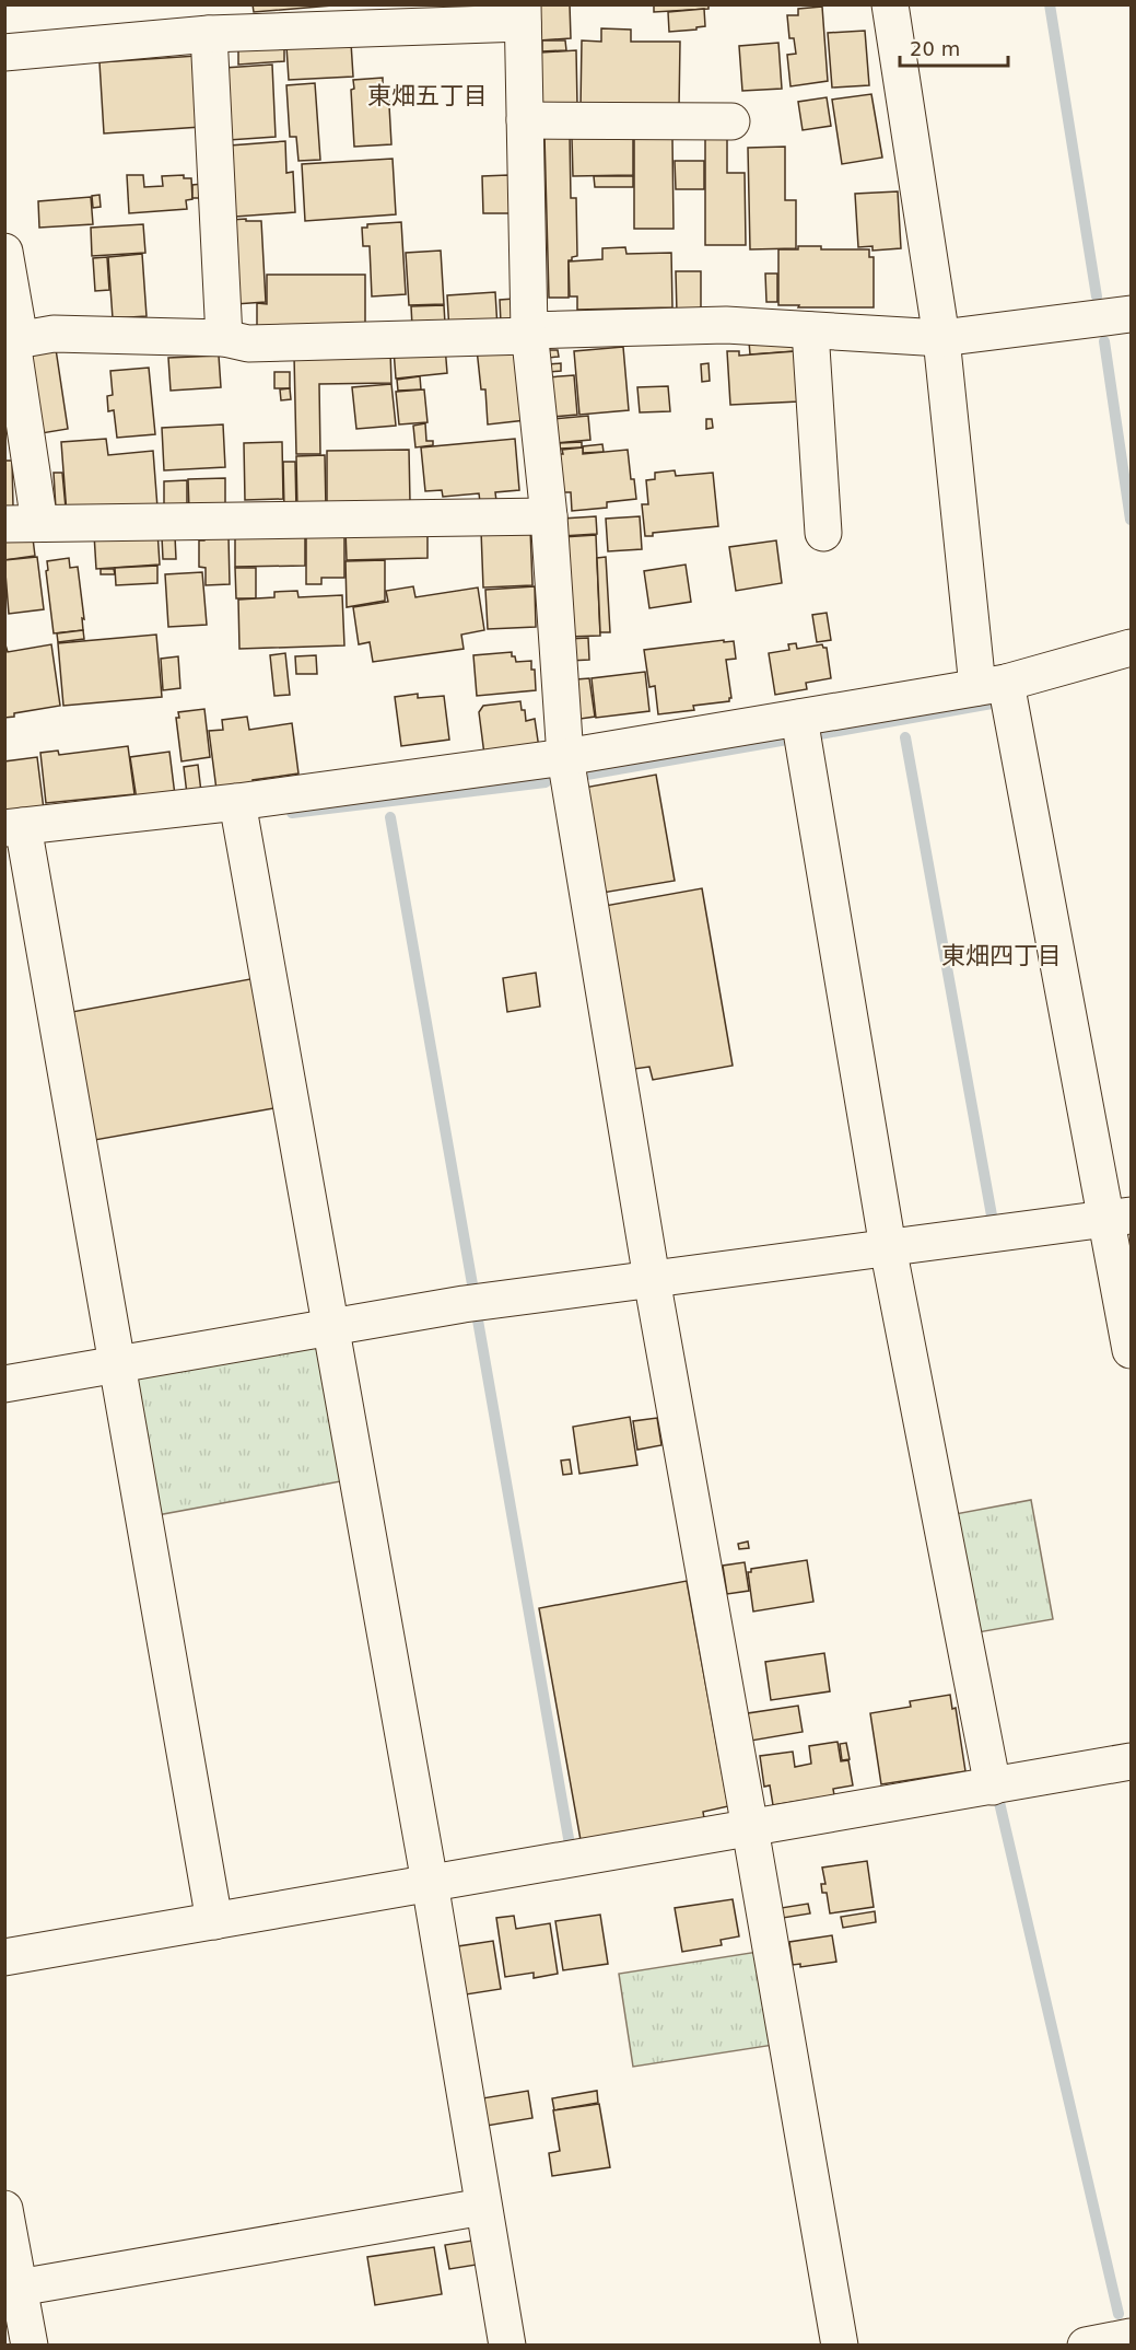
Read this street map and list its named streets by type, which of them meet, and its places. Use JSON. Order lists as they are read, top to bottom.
{
  "districts": ["東畑五丁目", "東畑四丁目"],
  "scale_bar": "20 m"
}
